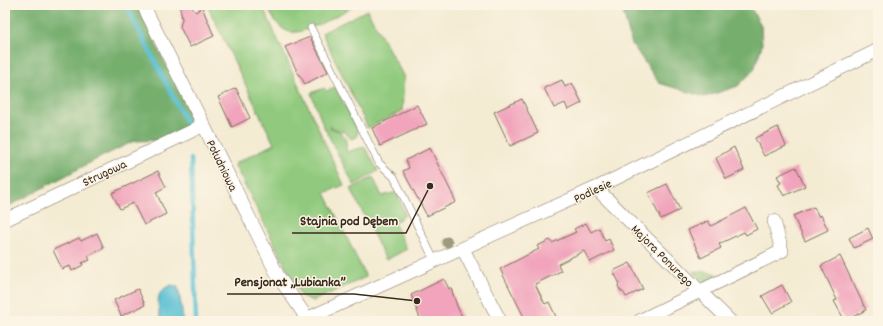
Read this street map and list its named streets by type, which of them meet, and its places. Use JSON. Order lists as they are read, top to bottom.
{
  "streets": {
    "street": [
      "Południowa",
      "Strugowa",
      "Podlesie",
      "Majora Ponurego"
    ]
  },
  "crossings": [
    ["Południowa", "Strugowa"],
    ["Południowa", "Podlesie"],
    ["Podlesie", "Majora Ponurego"]
  ],
  "places": ["Stajnia pod Dębem", "Pensjonat „Lubianka”"]
}
